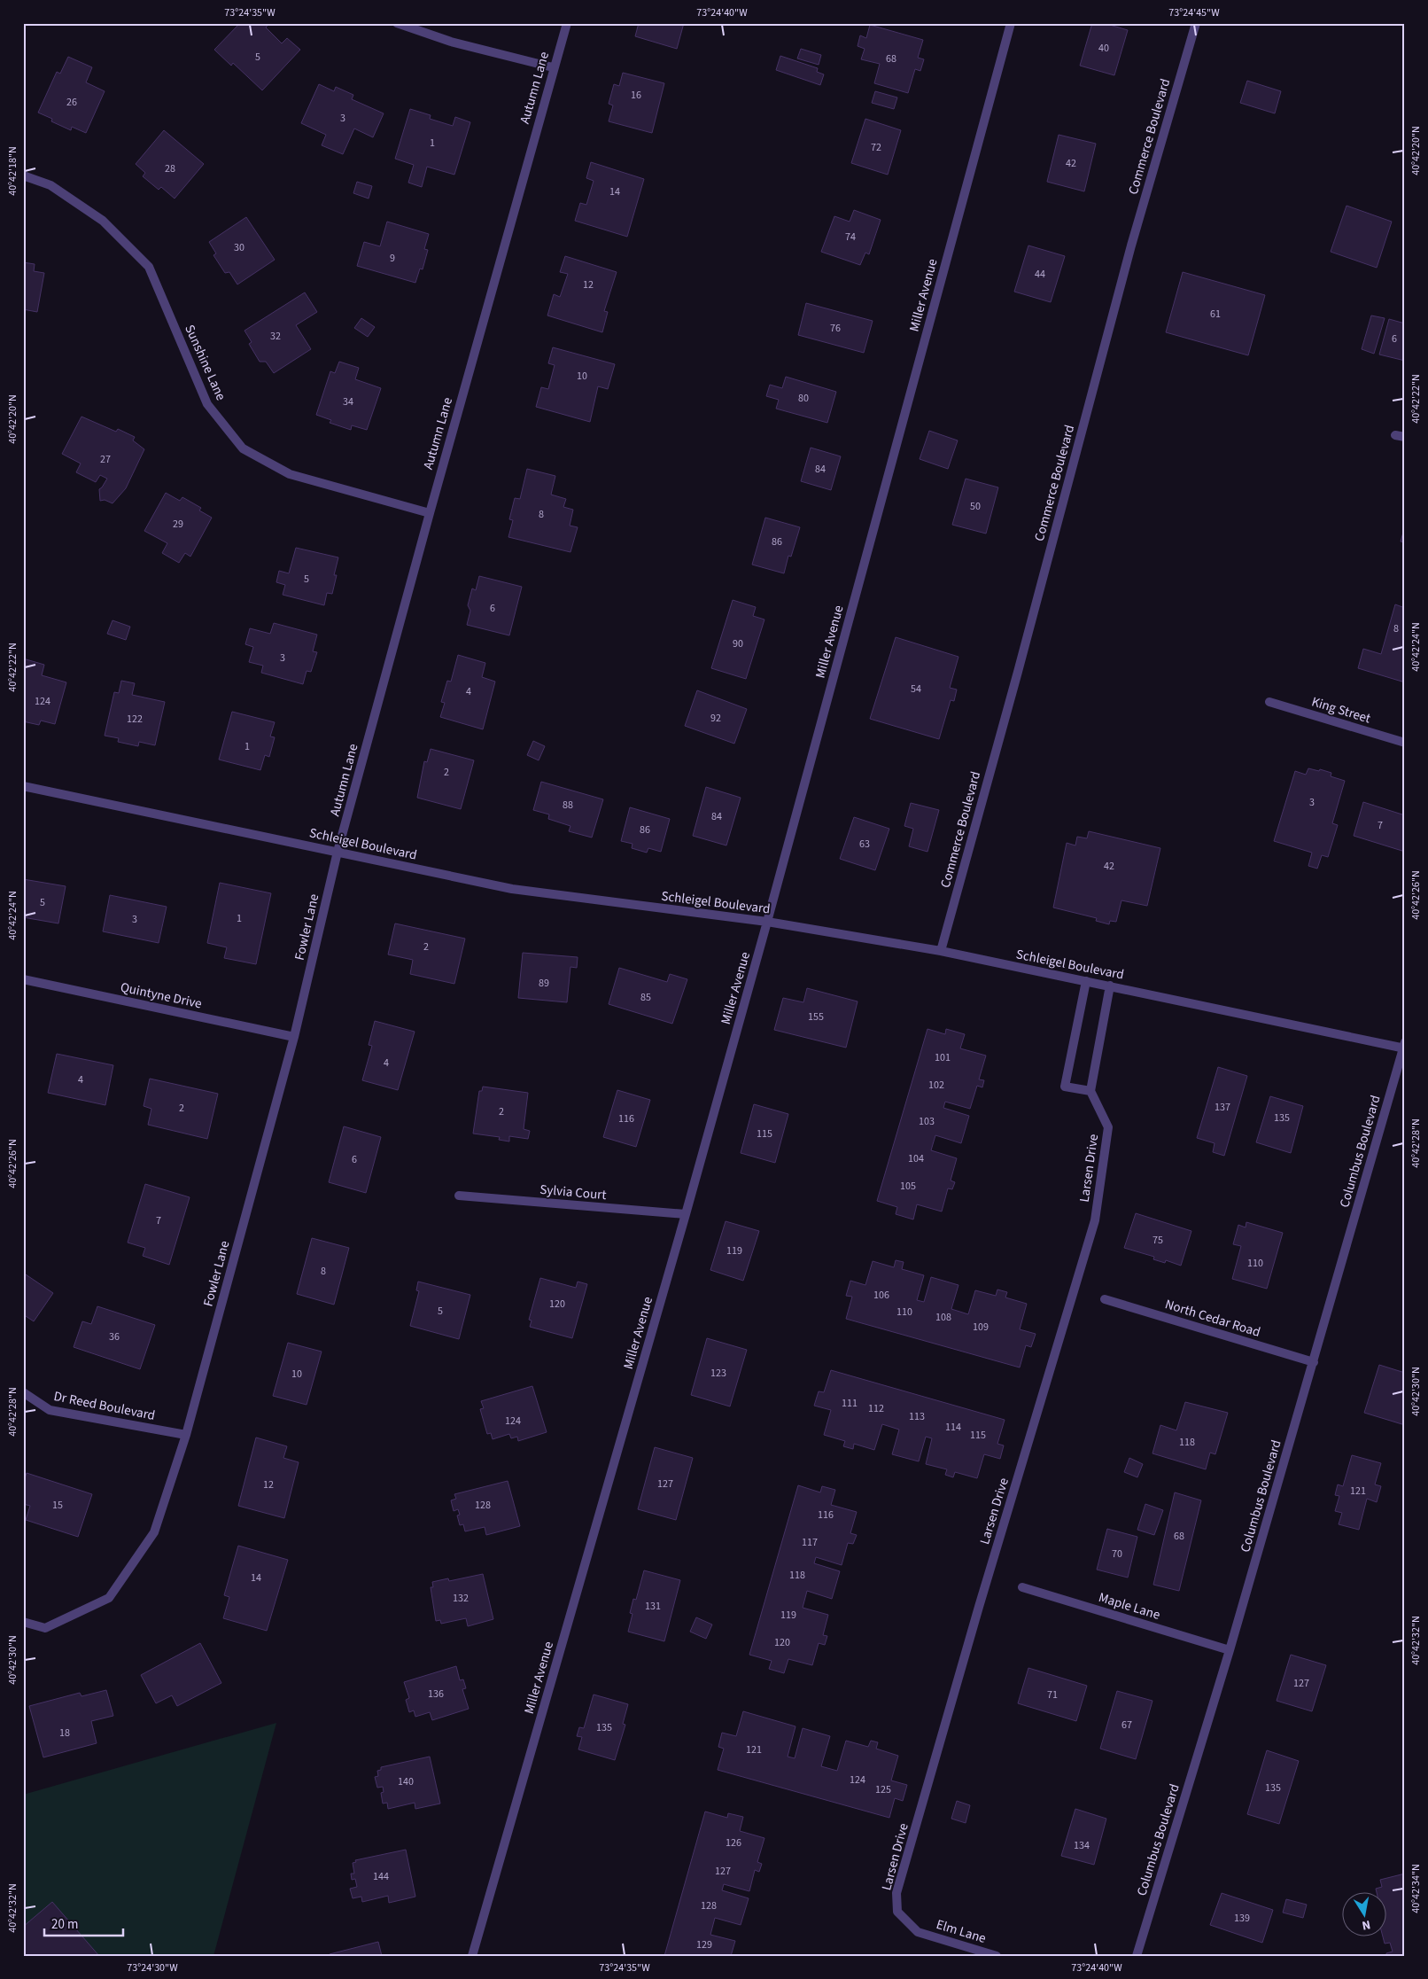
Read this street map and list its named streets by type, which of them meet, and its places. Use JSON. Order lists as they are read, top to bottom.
{
  "streets": {
    "street": [
      "Autumn Lane",
      "Commerce Boulevard",
      "Miller Avenue",
      "Sunshine Lane",
      "King Street",
      "Schleigel Boulevard",
      "Fowler Lane",
      "Quintyne Drive",
      "Columbus Boulevard",
      "Larsen Drive",
      "Sylvia Court",
      "North Cedar Road",
      "Dr Reed Boulevard",
      "Maple Lane",
      "Elm Lane"
    ]
  },
  "crossings": [
    ["Autumn Lane", "Sunshine Lane"],
    ["Autumn Lane", "Schleigel Boulevard"],
    ["Autumn Lane", "Fowler Lane"],
    ["Commerce Boulevard", "Schleigel Boulevard"],
    ["Miller Avenue", "Schleigel Boulevard"],
    ["Miller Avenue", "Sylvia Court"],
    ["Schleigel Boulevard", "Fowler Lane"],
    ["Schleigel Boulevard", "Columbus Boulevard"],
    ["Fowler Lane", "Quintyne Drive"],
    ["Fowler Lane", "Dr Reed Boulevard"],
    ["Columbus Boulevard", "North Cedar Road"],
    ["Columbus Boulevard", "Maple Lane"],
    ["Larsen Drive", "Elm Lane"]
  ],
  "house_numbers": [
    "40",
    "5",
    "68",
    "16",
    "26",
    "3",
    "1",
    "72",
    "42",
    "28",
    "14",
    "74",
    "30",
    "9",
    "44",
    "12",
    "61",
    "76",
    "32",
    "6",
    "10",
    "80",
    "34",
    "27",
    "84",
    "50",
    "8",
    "29",
    "86",
    "5",
    "6",
    "8",
    "90",
    "3",
    "54",
    "4",
    "124",
    "92",
    "122",
    "1",
    "2",
    "3",
    "88",
    "84",
    "7",
    "86",
    "63",
    "42",
    "5",
    "1",
    "3",
    "2",
    "89",
    "85",
    "155",
    "101",
    "4",
    "4",
    "102",
    "137",
    "2",
    "2",
    "135",
    "116",
    "103",
    "115",
    "104",
    "6",
    "105",
    "7",
    "75",
    "119",
    "110",
    "8",
    "106",
    "120",
    "5",
    "110",
    "108",
    "109",
    "36",
    "123",
    "10",
    "111",
    "112",
    "113",
    "124",
    "114",
    "115",
    "118",
    "127",
    "12",
    "121",
    "15",
    "128",
    "116",
    "68",
    "117",
    "70",
    "118",
    "14",
    "132",
    "131",
    "119",
    "120",
    "127",
    "136",
    "71",
    "67",
    "135",
    "18",
    "121",
    "124",
    "140",
    "135",
    "125",
    "126",
    "134",
    "127",
    "144",
    "128",
    "139",
    "129"
  ],
  "scale_bar": "20 m",
  "north": "bottom",
  "coordinates": [
    "73°24'35\"W",
    "73°24'40\"W",
    "73°24'45\"W",
    "40°42'20\"N",
    "40°42'18\"N",
    "40°42'22\"N",
    "40°42'24\"N",
    "40°42'26\"N",
    "40°42'28\"N",
    "40°42'30\"N",
    "40°42'32\"N",
    "40°42'34\"N",
    "73°24'30\"W"
  ]
}
